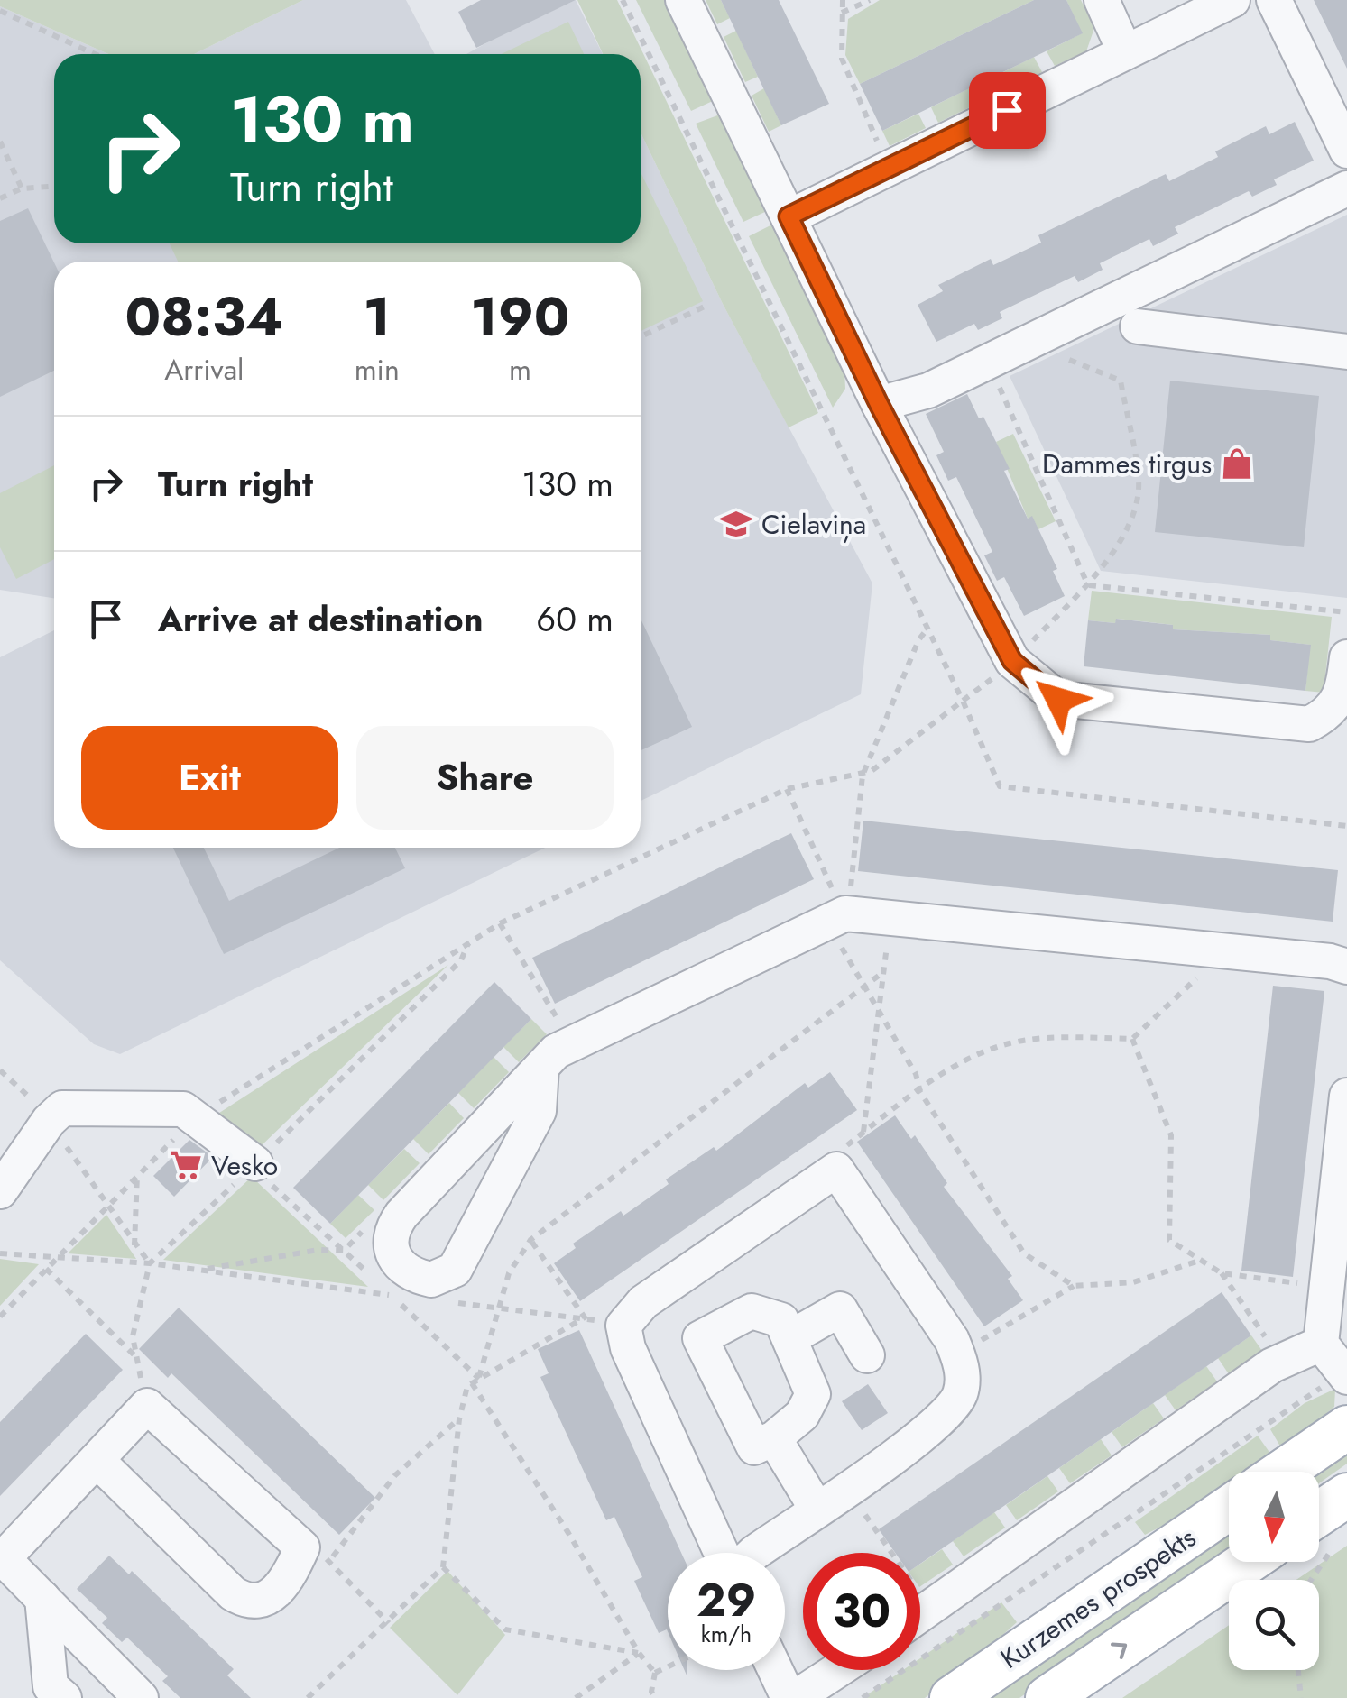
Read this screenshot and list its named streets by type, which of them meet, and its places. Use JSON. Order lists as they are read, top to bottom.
{
  "streets": {
    "main road": ["Kurzemes prospekts"]
  },
  "places": {
    "shop": ["Dammes tirgus"],
    "school or university": ["Cielaviņa"],
    "supermarket": ["Vesko"]
  },
  "north": "bottom",
  "page": {
    "turn": ["130 m", "Turn right"],
    "eta": [
      "08:34",
      "Arrival",
      "1",
      "min",
      "190",
      "m"
    ],
    "list": [
      {
        "name": "Turn right",
        "value": "130 m"
      },
      {
        "name": "Arrive at destination",
        "value": "60 m"
      }
    ],
    "buttons": ["Exit", "Share"],
    "speed": "29 km/h",
    "limit": "30"
  }
}
